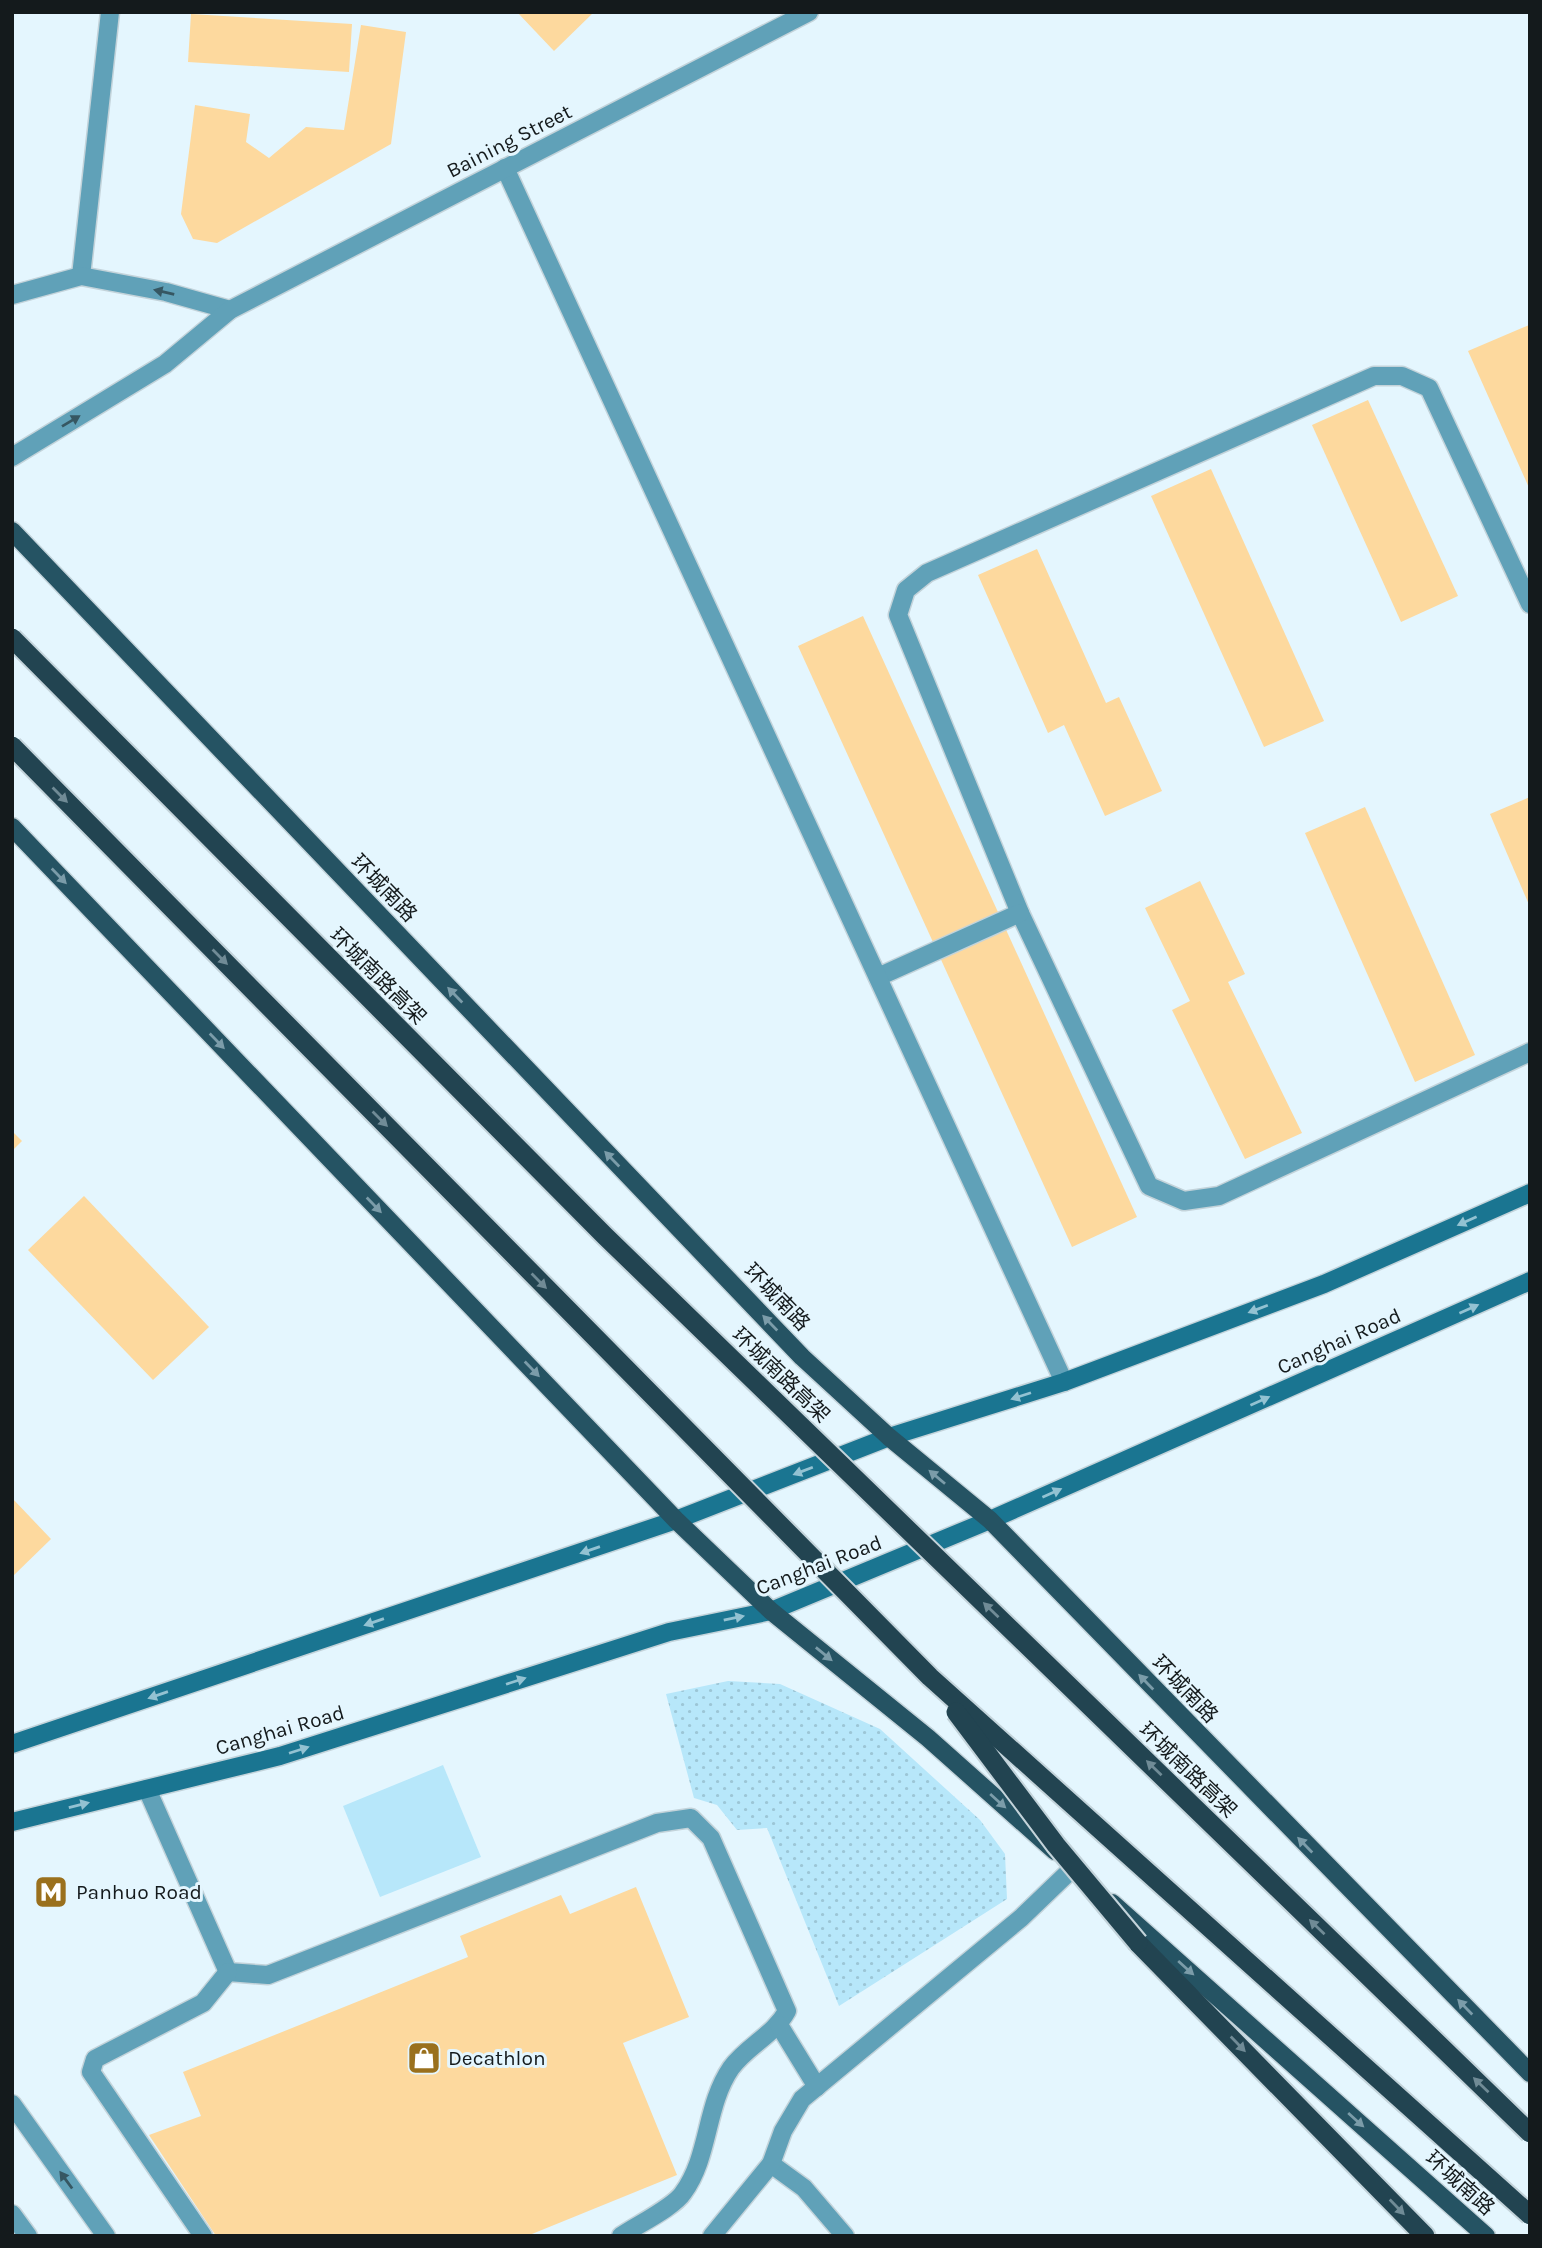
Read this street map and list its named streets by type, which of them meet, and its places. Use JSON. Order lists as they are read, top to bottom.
{
  "streets": {
    "highway": ["环城南路高架"],
    "main road": ["环城南路", "Canghai Road"],
    "street": ["Baining Street"]
  },
  "crossings": [
    ["环城南路", "Canghai Road"]
  ],
  "places": {
    "metro station": ["Panhuo Road"],
    "shop": ["Decathlon"]
  }
}
